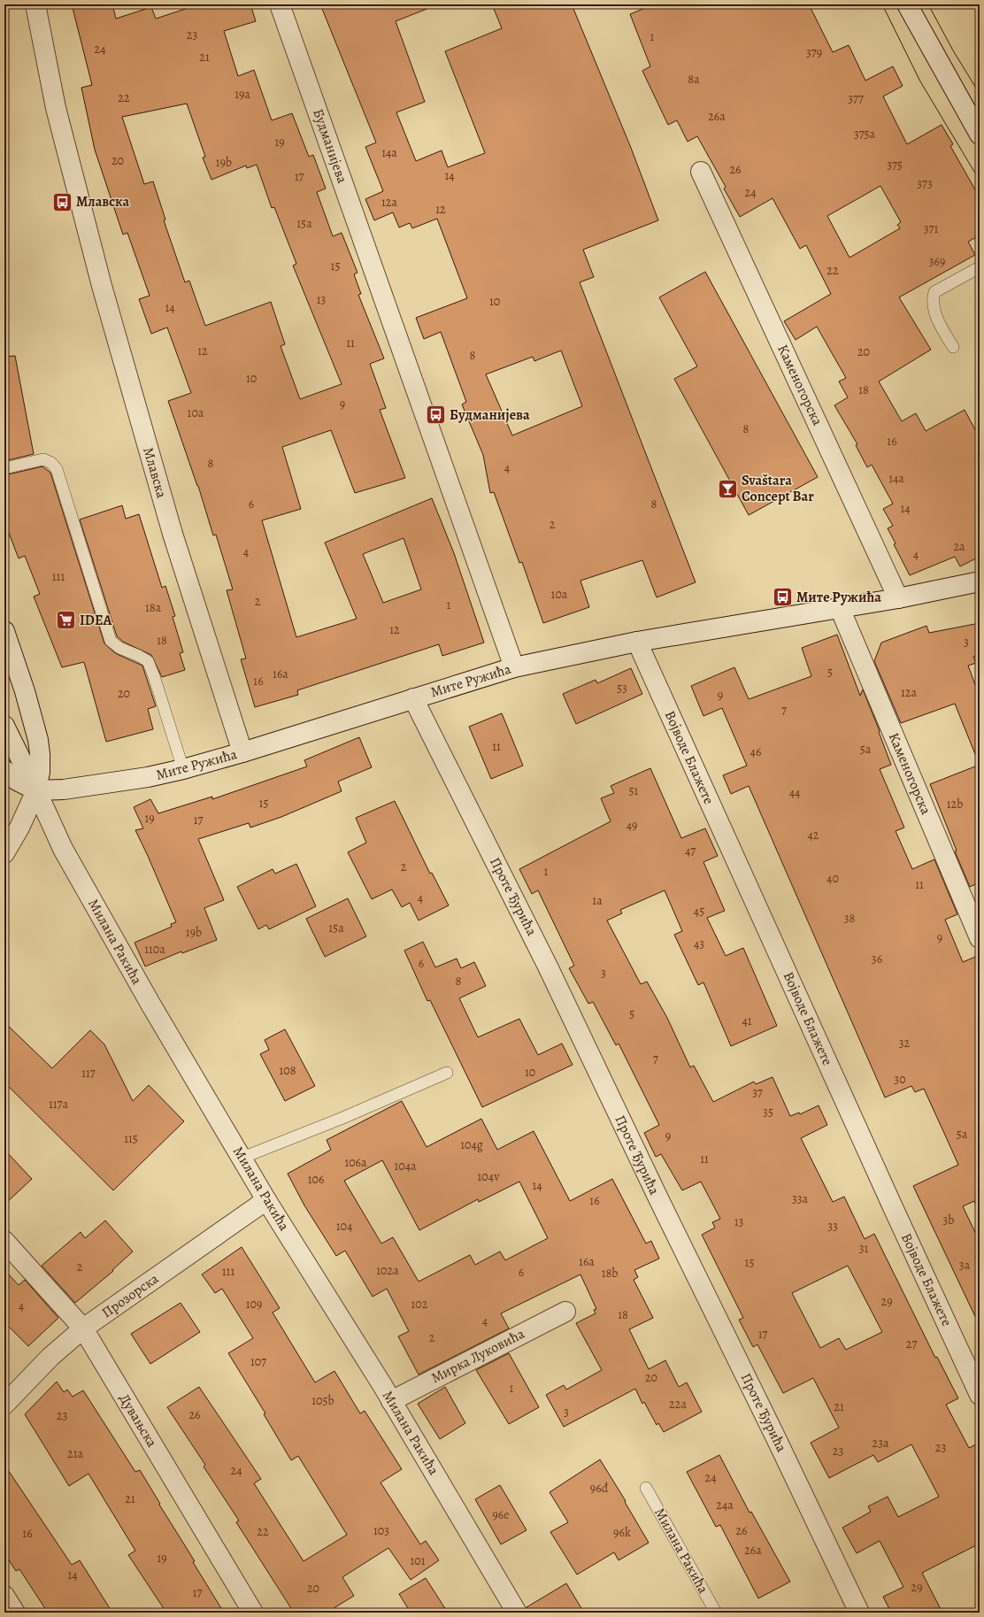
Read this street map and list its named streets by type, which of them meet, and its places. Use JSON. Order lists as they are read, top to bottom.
{
  "streets": {
    "street": [
      "Будманијева",
      "Каменогорска",
      "Млавска",
      "Мите Ружића",
      "Војводе Блажете",
      "Проте Ђурића",
      "Милана Ракића",
      "Прозорска",
      "Мирка Луковића",
      "Дувањска"
    ]
  },
  "crossings": [
    ["Будманијева", "Мите Ружића"],
    ["Каменогорска", "Мите Ружића"],
    ["Млавска", "Мите Ружића"],
    ["Мите Ружића", "Војводе Блажете"],
    ["Мите Ружића", "Проте Ђурића"],
    ["Мите Ружића", "Милана Ракића"],
    ["Милана Ракића", "Прозорска"],
    ["Милана Ракића", "Мирка Луковића"],
    ["Прозорска", "Дувањска"]
  ],
  "places": {
    "bus stop": ["Млавска", "Будманијева", "Мите Ружића"],
    "bar": ["Svaštara Concept Bar"],
    "supermarket": ["IDEA"]
  },
  "house_numbers": [
    "23",
    "1",
    "24",
    "379",
    "21",
    "8a",
    "19a",
    "22",
    "377",
    "26a",
    "375a",
    "19",
    "14a",
    "20",
    "19b",
    "375",
    "26",
    "14",
    "17",
    "373",
    "24",
    "12a",
    "12",
    "15a",
    "371",
    "369",
    "15",
    "22",
    "13",
    "10",
    "14",
    "11",
    "12",
    "20",
    "8",
    "10",
    "18",
    "9",
    "10a",
    "8",
    "16",
    "8",
    "4",
    "14a",
    "6",
    "8",
    "14",
    "2",
    "2a",
    "4",
    "4",
    "111",
    "10a",
    "2",
    "1",
    "18a",
    "12",
    "18",
    "3",
    "5",
    "16a",
    "16",
    "53",
    "12a",
    "20",
    "9",
    "7",
    "11",
    "5a",
    "46",
    "51",
    "44",
    "15",
    "12b",
    "19",
    "17",
    "49",
    "42",
    "47",
    "2",
    "1",
    "40",
    "11",
    "4",
    "1a",
    "45",
    "38",
    "15a",
    "19b",
    "9",
    "43",
    "110a",
    "36",
    "6",
    "3",
    "8",
    "5",
    "41",
    "32",
    "7",
    "108",
    "10",
    "117",
    "30",
    "37",
    "117a",
    "35",
    "5a",
    "9",
    "115",
    "104g",
    "11",
    "106a",
    "104a",
    "104v",
    "106",
    "14",
    "33a",
    "16",
    "3b",
    "13",
    "104",
    "33",
    "31",
    "16a",
    "15",
    "3a",
    "2",
    "102a",
    "111",
    "6",
    "18b",
    "29",
    "109",
    "102",
    "4",
    "18",
    "4",
    "17",
    "2",
    "27",
    "107",
    "20",
    "1",
    "105b",
    "22a",
    "21",
    "3",
    "26",
    "23",
    "23a",
    "23",
    "23",
    "21a",
    "24",
    "24",
    "96đ",
    "21",
    "24a",
    "96e",
    "103",
    "26",
    "22",
    "96k",
    "16",
    "26a",
    "19",
    "101",
    "14",
    "29",
    "20",
    "17"
  ]
}
